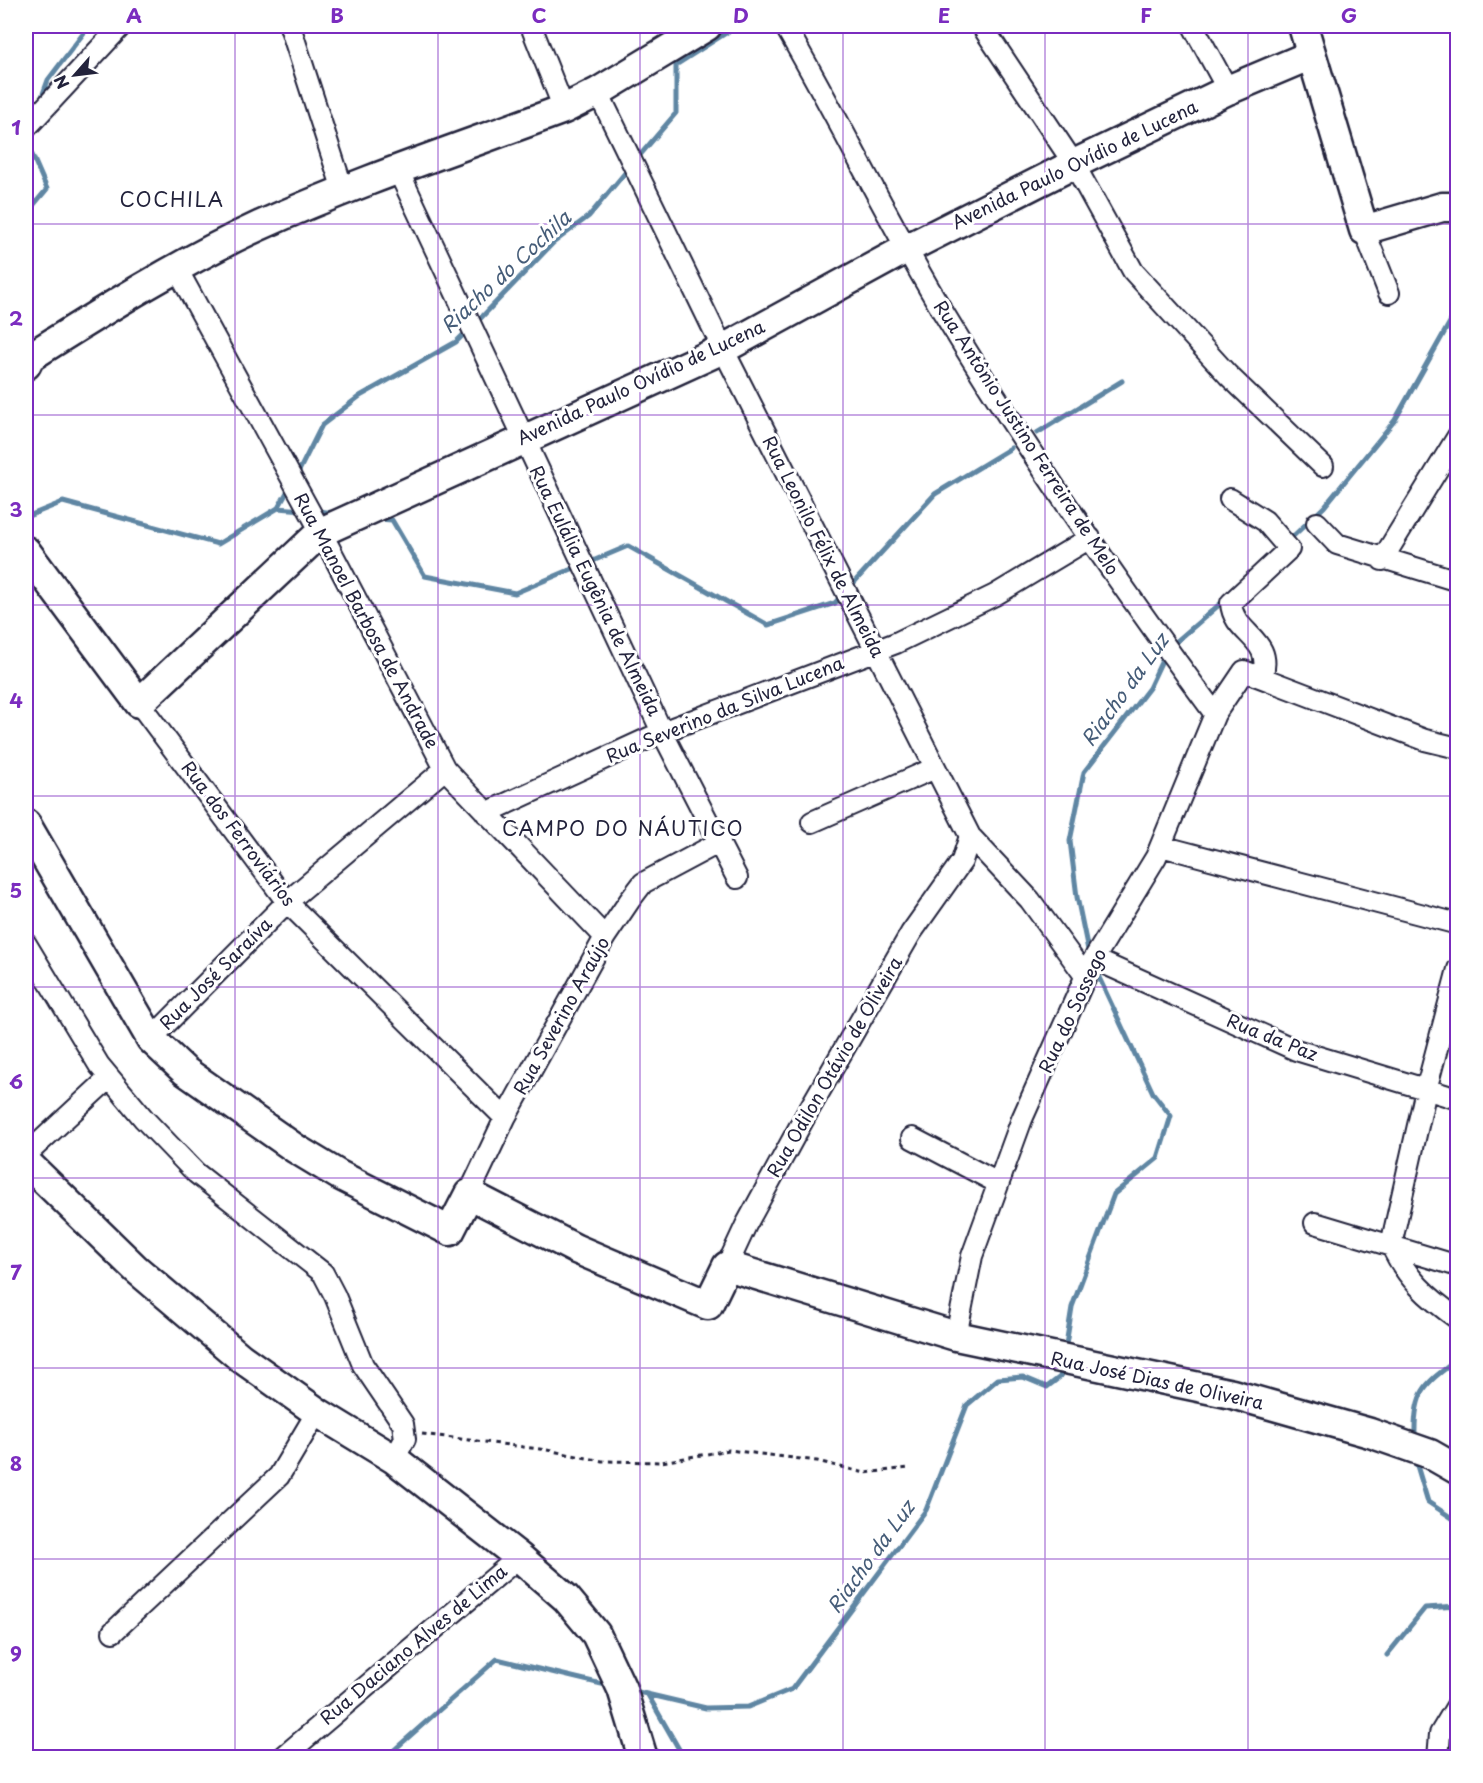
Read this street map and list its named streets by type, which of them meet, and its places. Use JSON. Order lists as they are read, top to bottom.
{
  "streets": {
    "street": [
      "Avenida Paulo Ovídio de Lucena",
      "Rua Antônio Justino Ferreira de Melo",
      "Rua Leonilo Félix de Almeida",
      "Rua Eulália Eugênia de Almeida",
      "Rua Manoel Barbosa de Andrade",
      "Rua Severino da Silva Lucena",
      "Rua dos Ferroviários",
      "Rua José Saraíva",
      "Rua do Sossego",
      "Rua Severino Araújo",
      "Rua da Paz",
      "Rua Odilon Otávio de Oliveira",
      "Rua José Dias de Oliveira",
      "Rua Daciano Alves de Lima"
    ]
  },
  "crossings": [
    ["Avenida Paulo Ovídio de Lucena", "Rua Antônio Justino Ferreira de Melo"],
    ["Avenida Paulo Ovídio de Lucena", "Rua Leonilo Félix de Almeida"],
    ["Avenida Paulo Ovídio de Lucena", "Rua Eulália Eugênia de Almeida"],
    ["Avenida Paulo Ovídio de Lucena", "Rua Manoel Barbosa de Andrade"],
    ["Avenida Paulo Ovídio de Lucena", "Rua dos Ferroviários"],
    ["Rua Antônio Justino Ferreira de Melo", "Rua Severino da Silva Lucena"],
    ["Rua Antônio Justino Ferreira de Melo", "Rua do Sossego"],
    ["Rua Leonilo Félix de Almeida", "Rua Severino da Silva Lucena"],
    ["Rua Leonilo Félix de Almeida", "Rua do Sossego"],
    ["Rua Leonilo Félix de Almeida", "Rua da Paz"],
    ["Rua Leonilo Félix de Almeida", "Rua Odilon Otávio de Oliveira"],
    ["Rua Eulália Eugênia de Almeida", "Rua Severino da Silva Lucena"],
    ["Rua Eulália Eugênia de Almeida", "Rua Severino Araújo"],
    ["Rua Manoel Barbosa de Andrade", "Rua Severino da Silva Lucena"],
    ["Rua Manoel Barbosa de Andrade", "Rua José Saraíva"],
    ["Rua Manoel Barbosa de Andrade", "Rua Severino Araújo"],
    ["Rua dos Ferroviários", "Rua José Saraíva"],
    ["Rua dos Ferroviários", "Rua Severino Araújo"],
    ["Rua José Saraíva", "Rua Severino Araújo"],
    ["Rua do Sossego", "Rua da Paz"],
    ["Rua do Sossego", "Rua José Dias de Oliveira"],
    ["Rua Severino Araújo", "Rua Odilon Otávio de Oliveira"],
    ["Rua Odilon Otávio de Oliveira", "Rua José Dias de Oliveira"]
  ],
  "districts": ["COCHILA", "CAMPO DO NÁUTICO"],
  "water": ["Riacho do Cochila", "Riacho da Luz"],
  "north": "bottom left",
  "grid": {
    "columns": [
      "A",
      "B",
      "C",
      "D",
      "E",
      "F",
      "G"
    ],
    "rows": [
      "1",
      "2",
      "3",
      "4",
      "5",
      "6",
      "7",
      "8",
      "9"
    ]
  }
}
